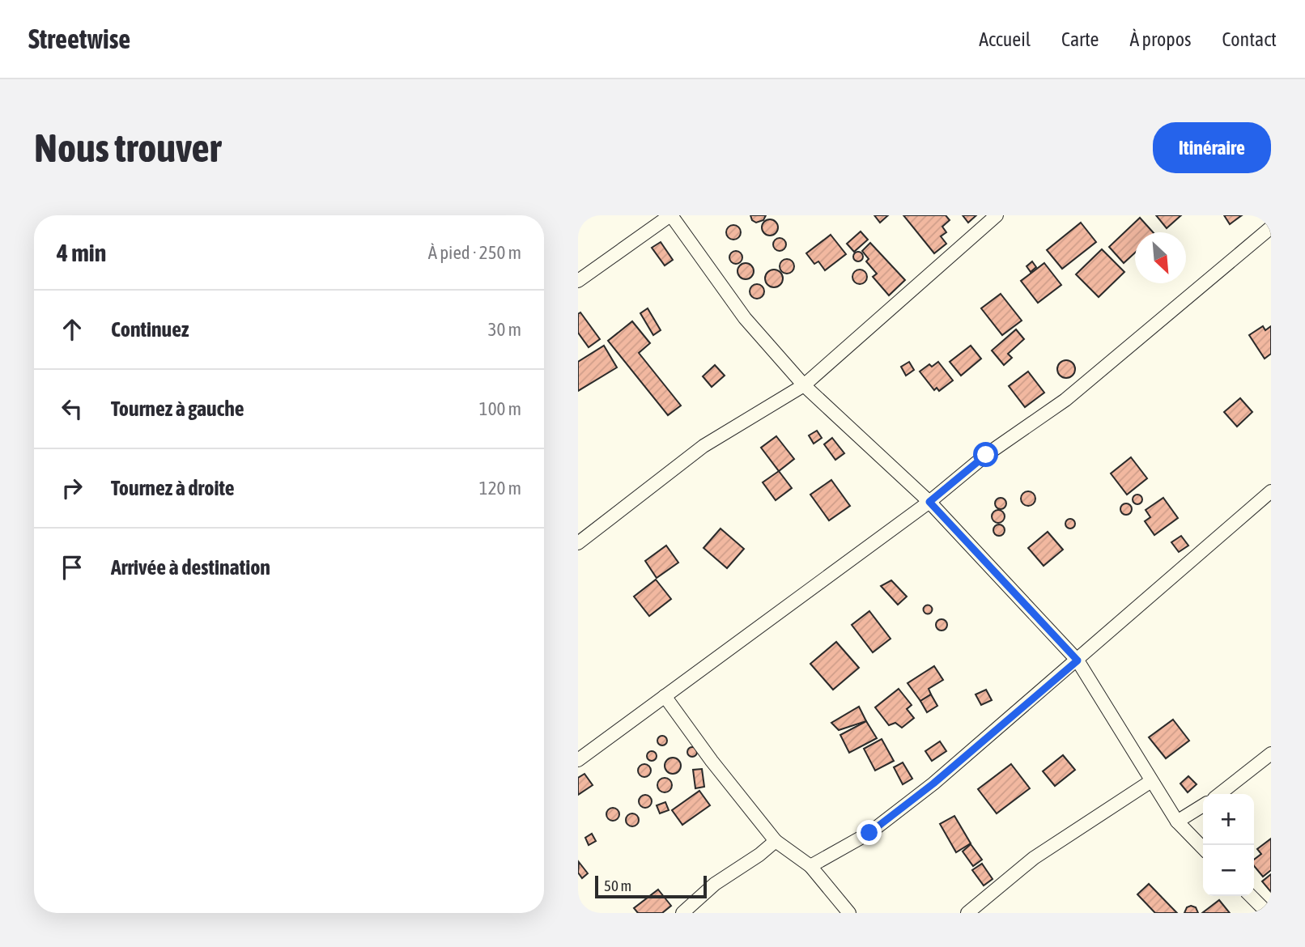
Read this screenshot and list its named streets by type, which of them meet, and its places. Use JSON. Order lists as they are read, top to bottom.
{
  "scale_bar": "50 m",
  "north": "bottom right",
  "page": {
    "header": "Streetwise",
    "nav": [
      "Accueil",
      "Carte",
      "À propos",
      "Contact"
    ],
    "buttons": "Itinéraire",
    "title": "Nous trouver",
    "heading": ["4 min", "À pied · 250 m"],
    "list": [
      ["Continuez", "30 m"],
      ["Tournez à gauche", "100 m"],
      ["Tournez à droite", "120 m"],
      "Arrivée à destination"
    ],
    "map_buttons": ["+", "−"],
    "scale": "50 m"
  }
}
